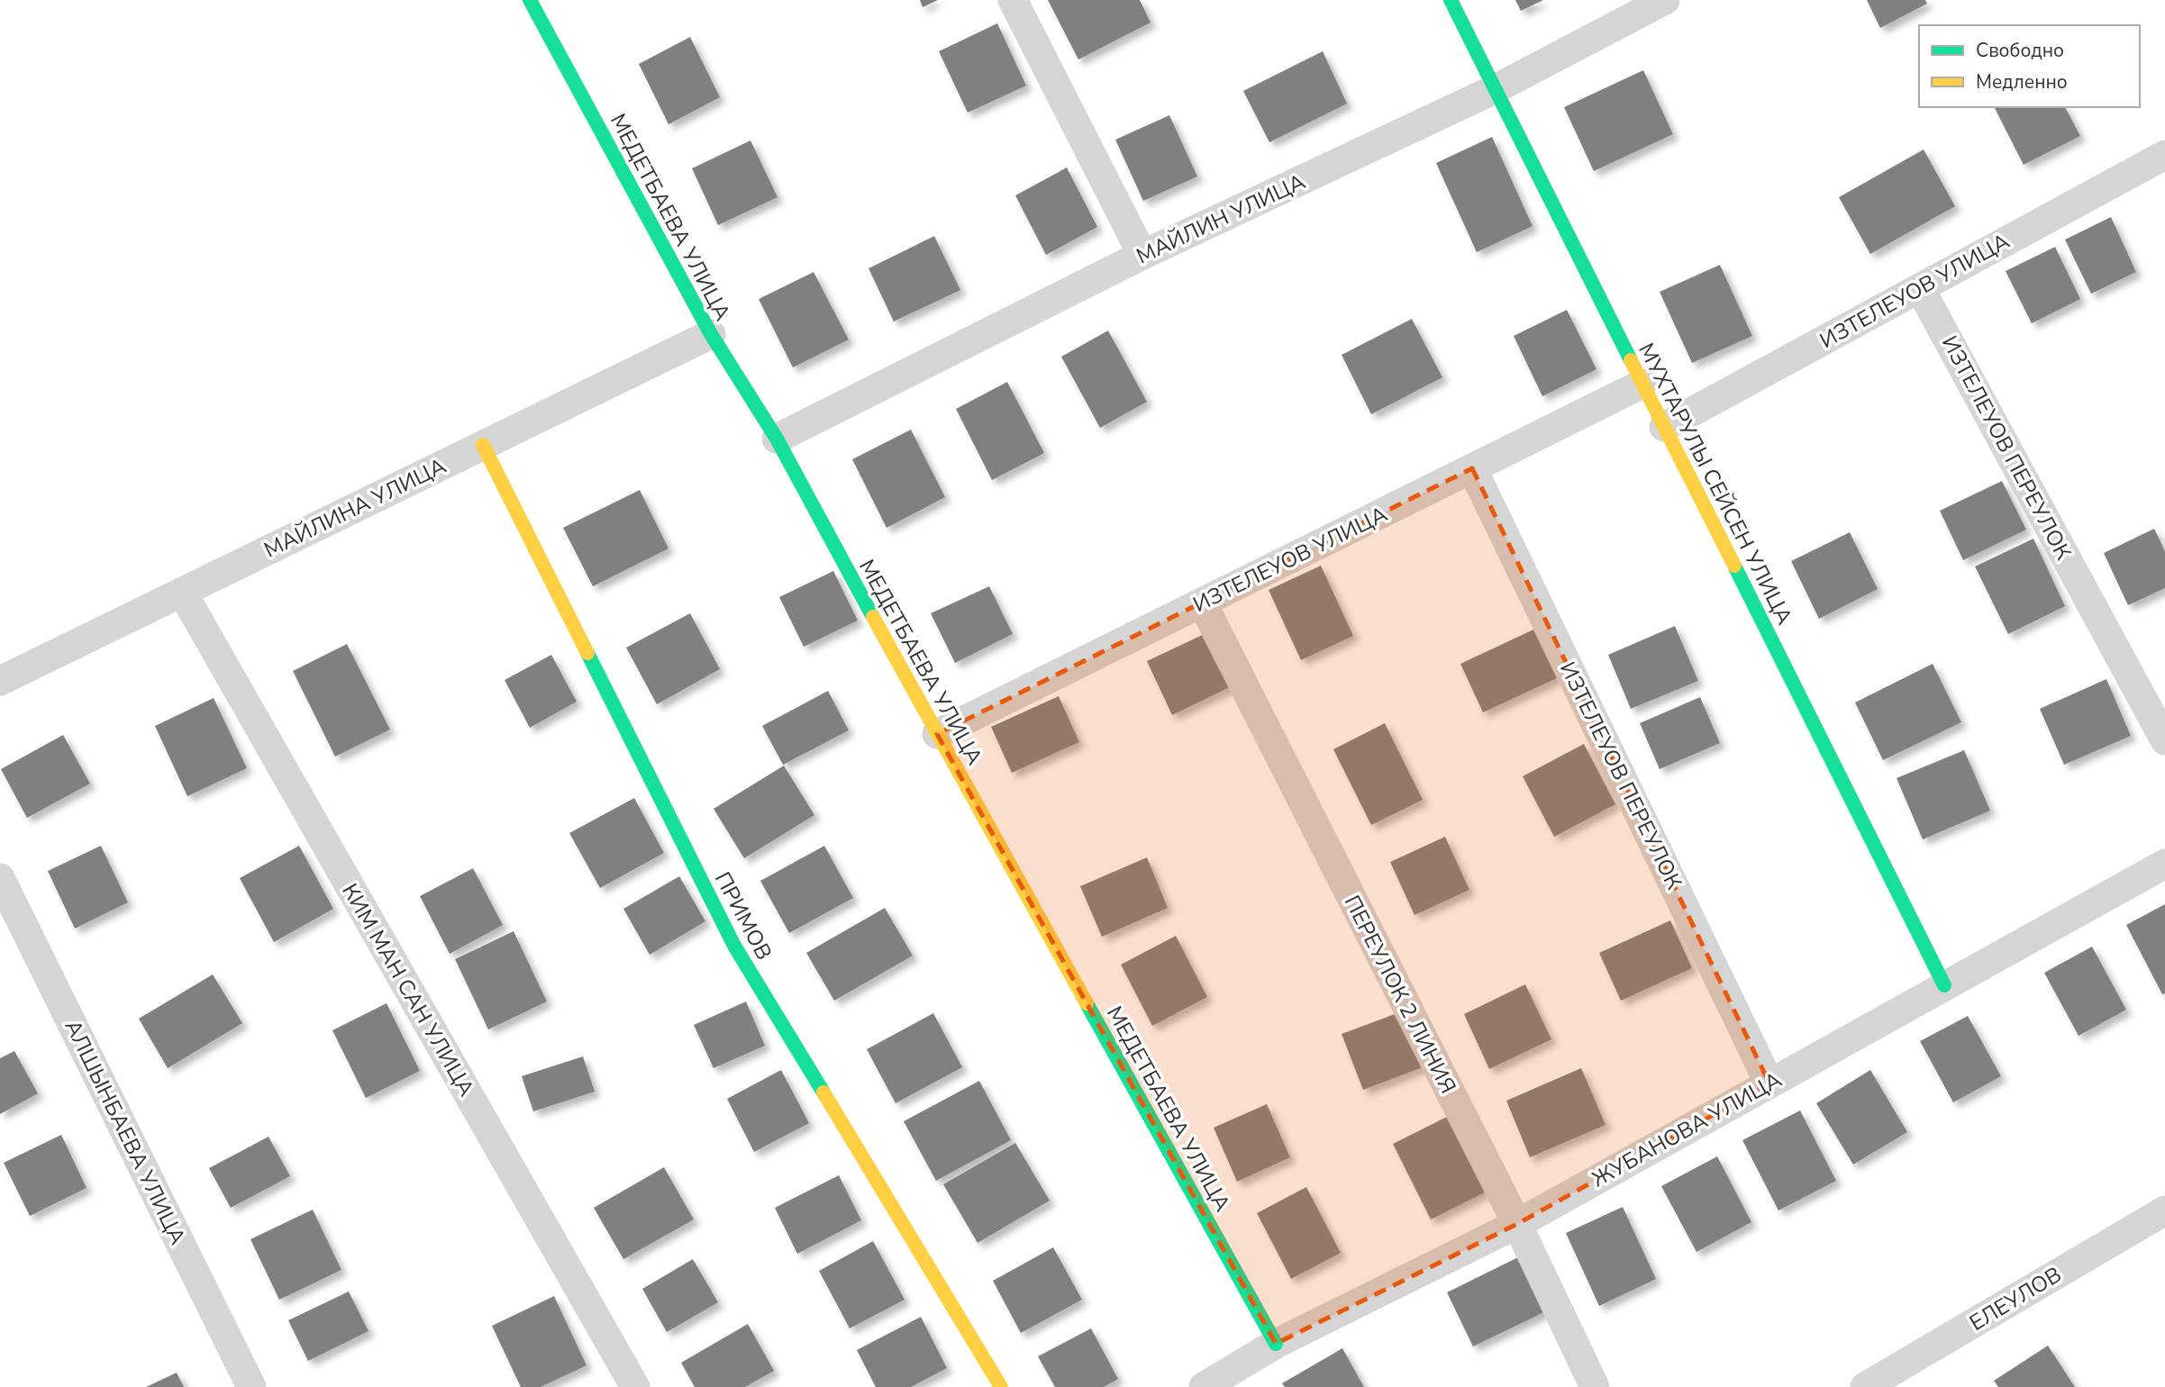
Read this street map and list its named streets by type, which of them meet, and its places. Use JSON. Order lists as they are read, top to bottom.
{
  "streets": {
    "street": [
      "МЕДЕТБАЕВА УЛИЦА",
      "МАЙЛИН УЛИЦА",
      "ИЗТЕЛЕУОВ УЛИЦА",
      "ИЗТЕЛЕУОВ ПЕРЕУЛОК",
      "МУХТАРУЛЫ СЕЙСЕН УЛИЦА",
      "МАЙЛИНА УЛИЦА",
      "ПРИМОВ",
      "КИМ МАН САН УЛИЦА",
      "ПЕРЕУЛОК 2 ЛИНИЯ",
      "ЖУБАНОВА УЛИЦА",
      "АЛШЫНБАЕВА УЛИЦА",
      "ЕЛЕУЛОВ"
    ]
  },
  "crossings": [
    ["МЕДЕТБАЕВА УЛИЦА", "МАЙЛИН УЛИЦА"],
    ["МЕДЕТБАЕВА УЛИЦА", "ИЗТЕЛЕУОВ УЛИЦА"],
    ["МЕДЕТБАЕВА УЛИЦА", "МАЙЛИНА УЛИЦА"],
    ["МЕДЕТБАЕВА УЛИЦА", "ЖУБАНОВА УЛИЦА"],
    ["МАЙЛИН УЛИЦА", "МУХТАРУЛЫ СЕЙСЕН УЛИЦА"],
    ["ИЗТЕЛЕУОВ УЛИЦА", "ИЗТЕЛЕУОВ ПЕРЕУЛОК"],
    ["ИЗТЕЛЕУОВ УЛИЦА", "МУХТАРУЛЫ СЕЙСЕН УЛИЦА"],
    ["ИЗТЕЛЕУОВ УЛИЦА", "ПЕРЕУЛОК 2 ЛИНИЯ"],
    ["ИЗТЕЛЕУОВ ПЕРЕУЛОК", "ЖУБАНОВА УЛИЦА"],
    ["МУХТАРУЛЫ СЕЙСЕН УЛИЦА", "ЖУБАНОВА УЛИЦА"],
    ["МАЙЛИНА УЛИЦА", "ПРИМОВ"],
    ["МАЙЛИНА УЛИЦА", "КИМ МАН САН УЛИЦА"],
    ["ПЕРЕУЛОК 2 ЛИНИЯ", "ЖУБАНОВА УЛИЦА"]
  ],
  "legend": ["Свободно", "Медленно"]
}
